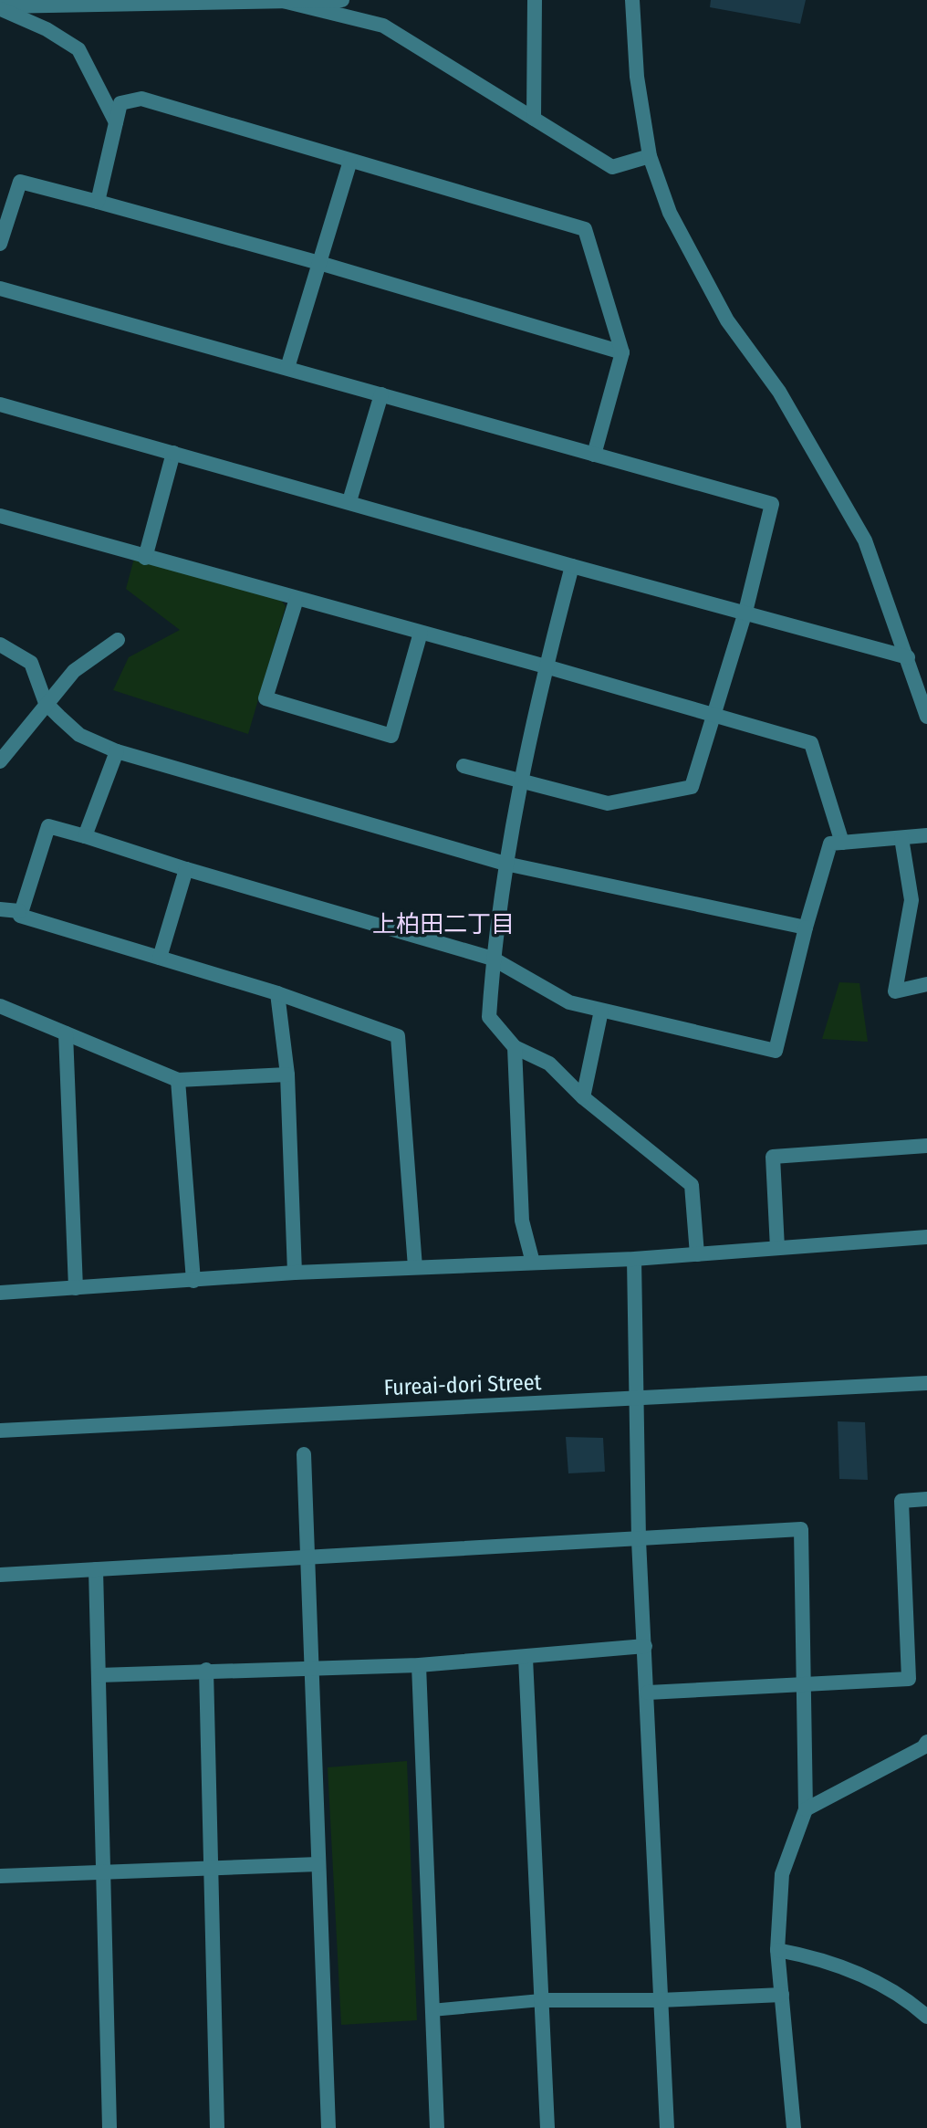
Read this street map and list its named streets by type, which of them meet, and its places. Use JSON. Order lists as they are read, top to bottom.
{
  "streets": {
    "street": ["Fureai-dori Street"]
  },
  "districts": ["上柏田二丁目"]
}
